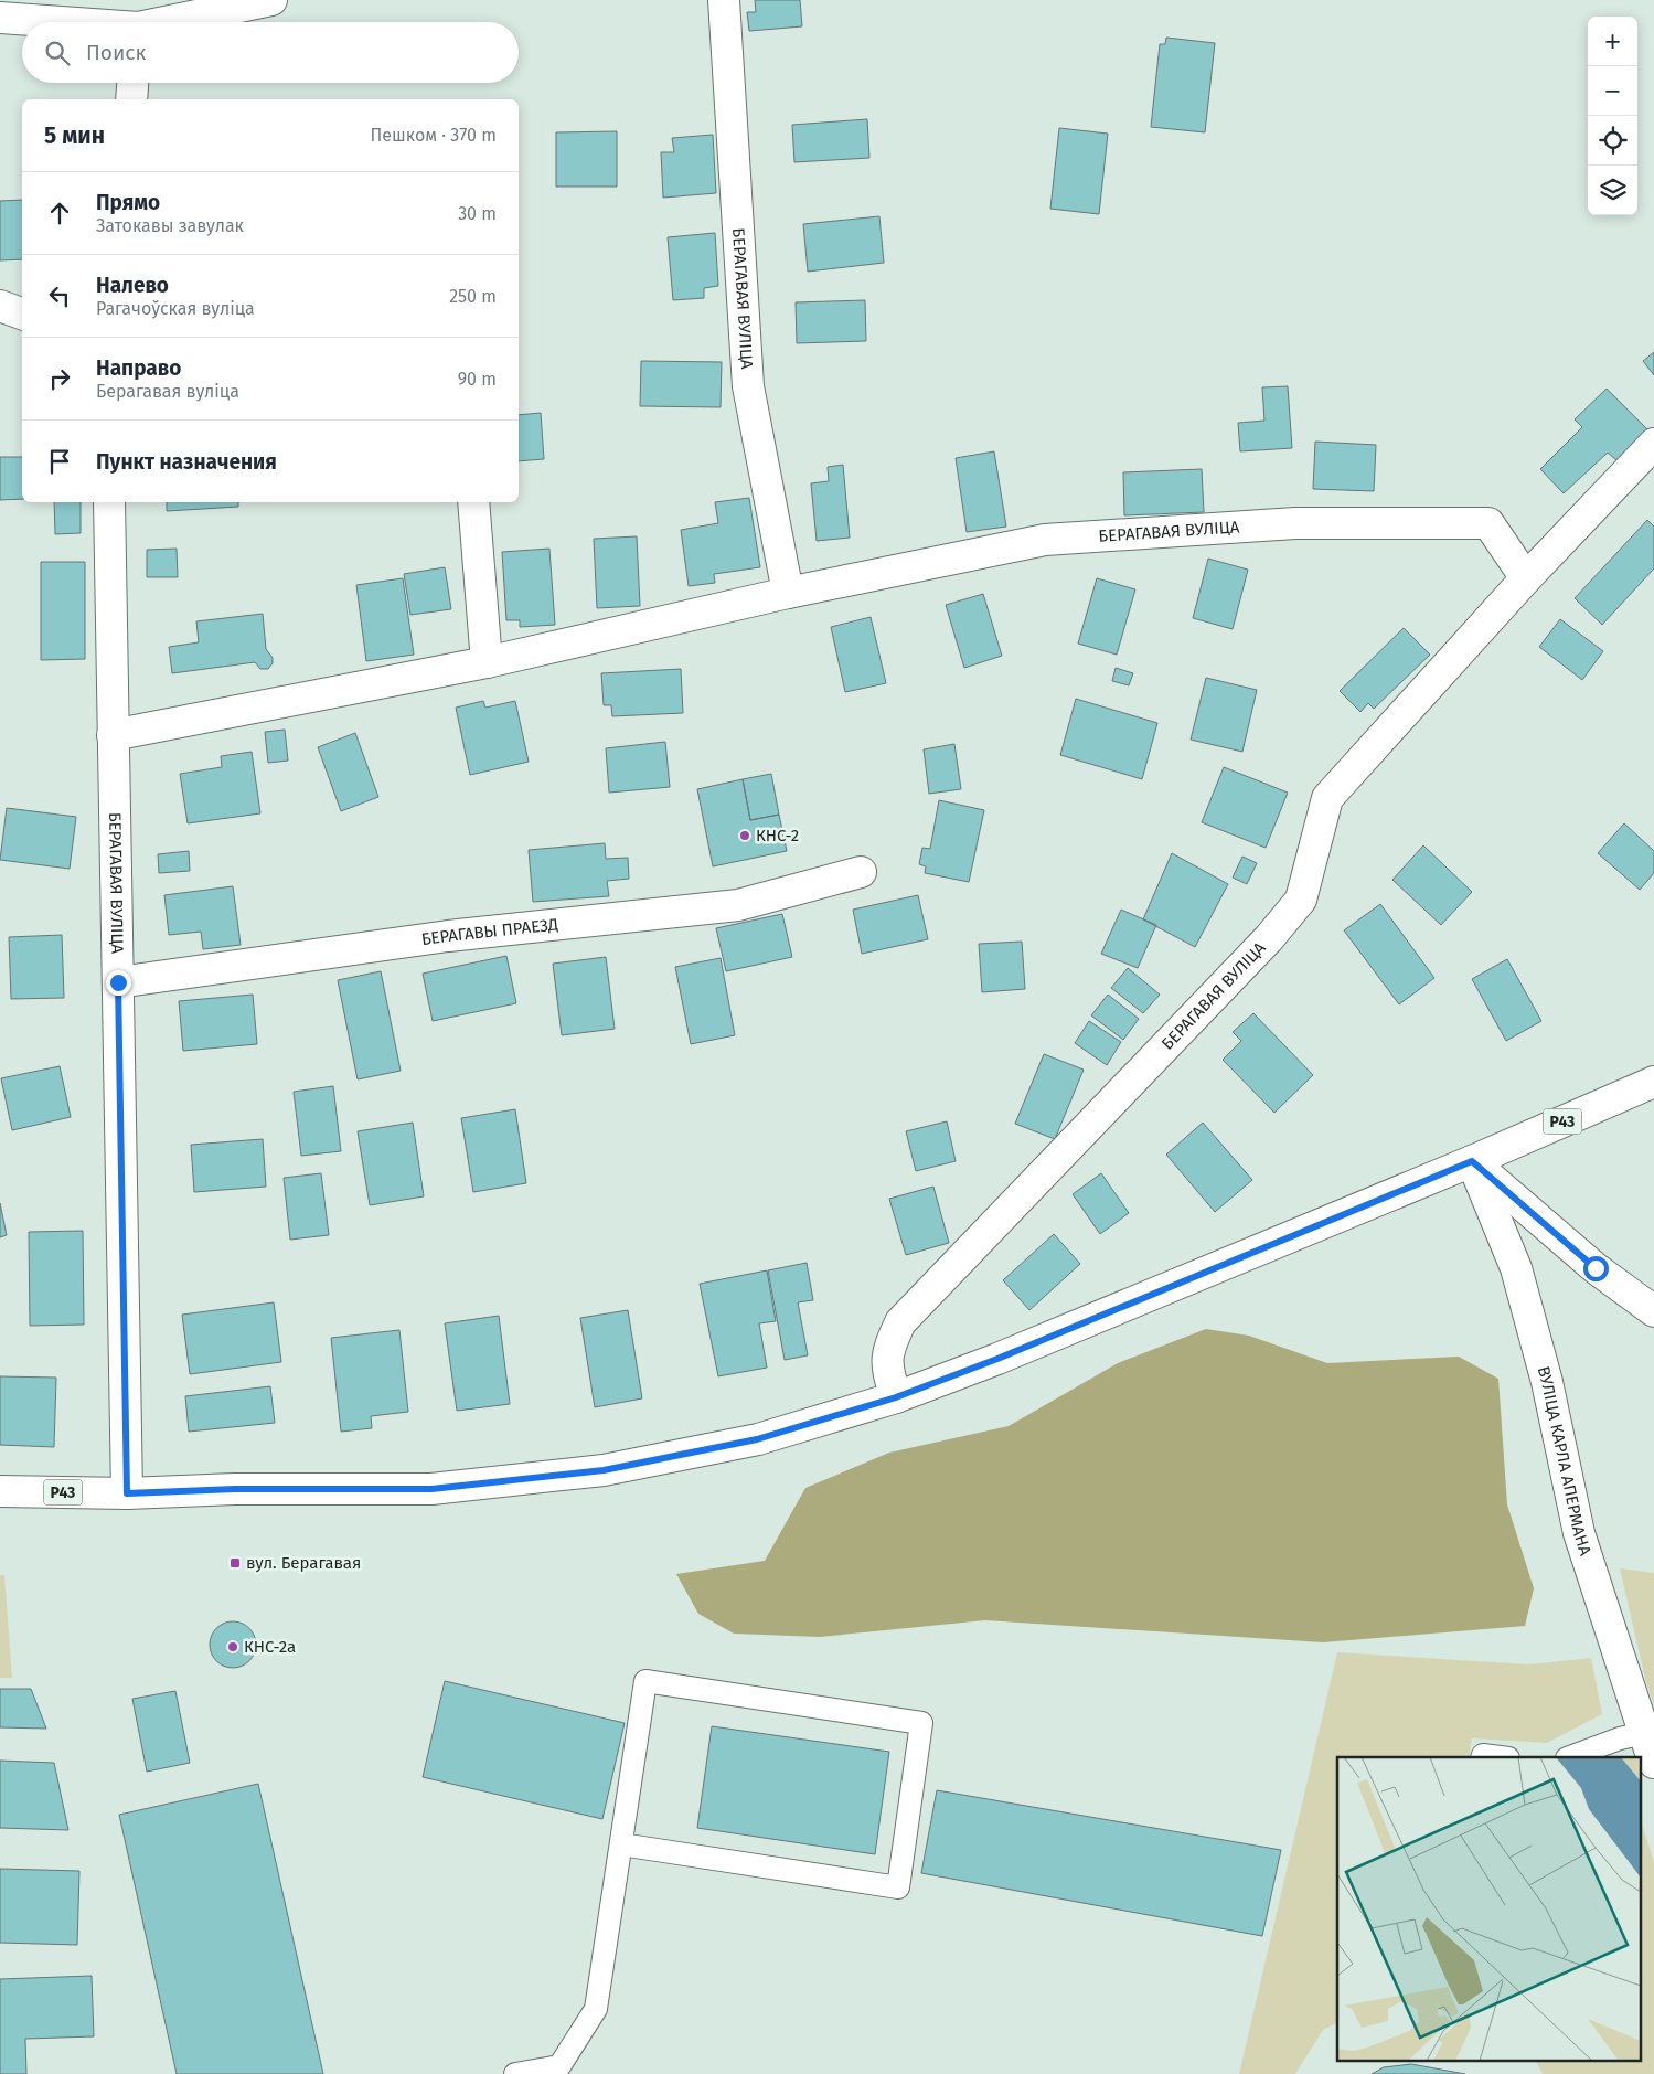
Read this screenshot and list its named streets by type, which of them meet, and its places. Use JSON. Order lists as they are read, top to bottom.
{
  "streets": {
    "street": [
      "БЕРАГАВАЯ ВУЛІЦА",
      "БЕРАГАВЫ ПРАЕЗД",
      "Р43",
      "ВУЛІЦА КАРЛА АПЕРМАНА"
    ]
  },
  "crossings": [
    ["БЕРАГАВАЯ ВУЛІЦА", "БЕРАГАВЫ ПРАЕЗД"],
    ["БЕРАГАВАЯ ВУЛІЦА", "Р43"],
    ["Р43", "ВУЛІЦА КАРЛА АПЕРМАНА"]
  ],
  "places": {
    "other": ["КНС-2", "КНС-2а"],
    "transit": ["вул. Берагавая"]
  },
  "page": {
    "map_buttons": ["+", "−"],
    "search": "Поиск",
    "heading": ["5 мин", "Пешком · 370 m"],
    "list": [
      ["Прямо", "Затокавы завулак", "30 m"],
      ["Налево", "Рагачоўская вуліца", "250 m"],
      ["Направо", "Берагавая вуліца", "90 m"],
      "Пункт назначения"
    ]
  }
}
